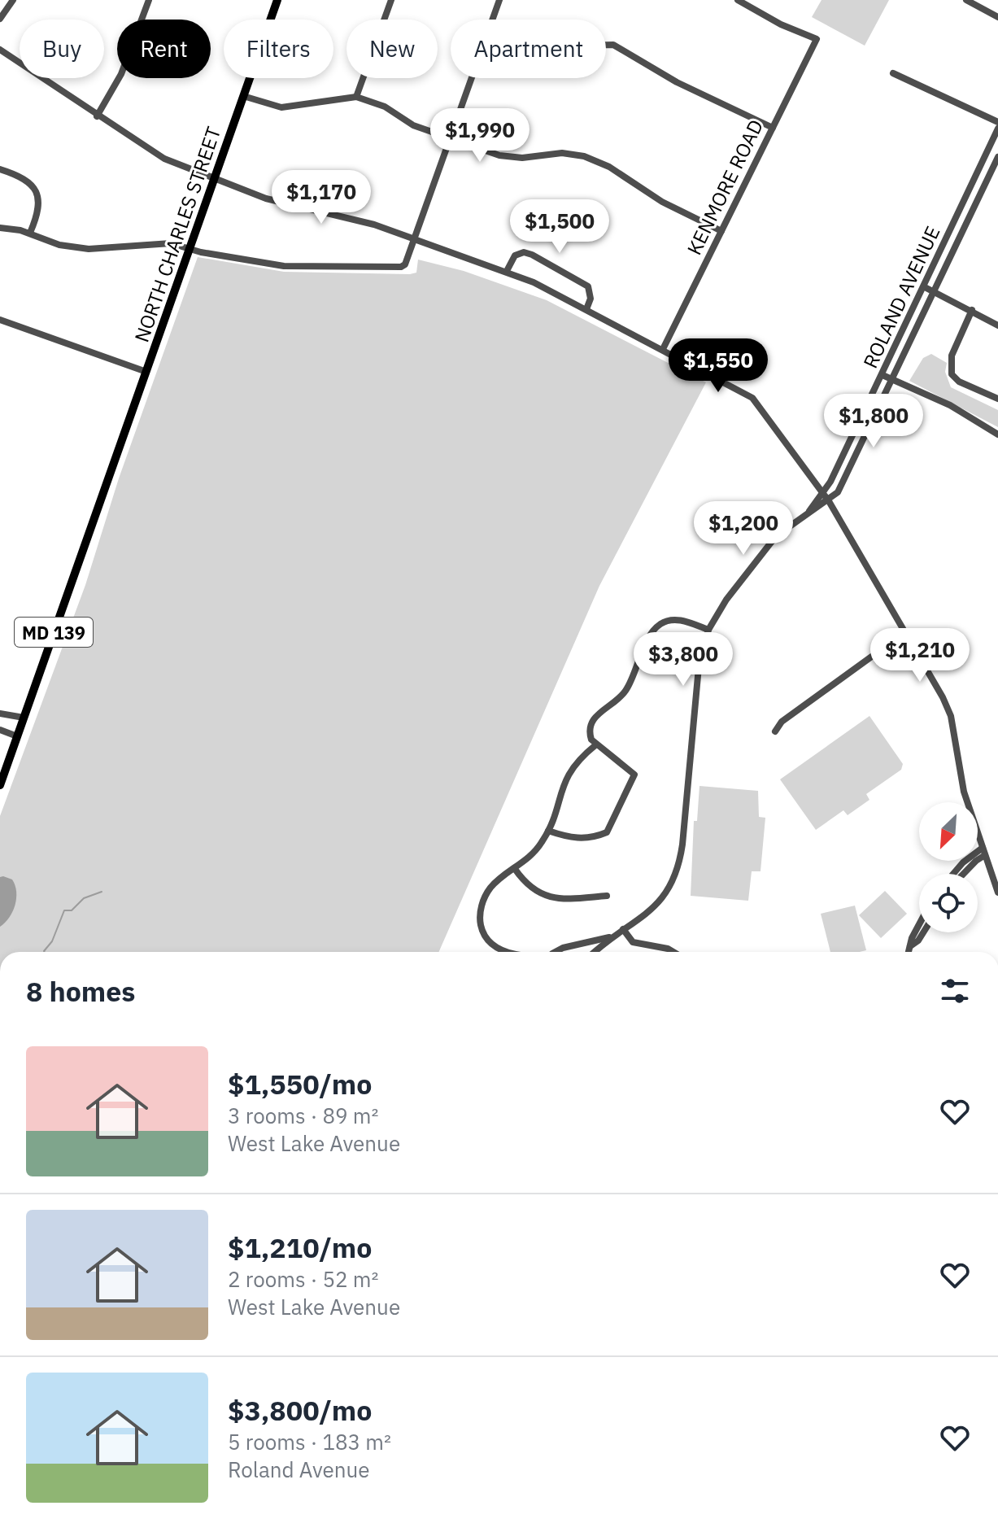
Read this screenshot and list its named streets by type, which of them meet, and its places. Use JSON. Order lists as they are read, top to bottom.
{
  "streets": {
    "main road": ["NORTH CHARLES STREET", "MD 139"],
    "street": ["KENMORE ROAD", "ROLAND AVENUE"]
  },
  "crossings": [
    ["NORTH CHARLES STREET", "MD 139"]
  ],
  "north": "bottom left",
  "page": {
    "chip": [
      "Buy",
      "Rent",
      "Filters",
      "New",
      "Apartment"
    ],
    "price": [
      "$1,990",
      "$1,170",
      "$1,500",
      "$1,550",
      "$1,800",
      "$1,200",
      "$1,210",
      "$3,800"
    ],
    "heading": "8 homes",
    "list": [
      {
        "name": "$1,550/mo",
        "note": "3 rooms · 89 m² · West Lake Avenue"
      },
      {
        "name": "$1,210/mo",
        "note": "2 rooms · 52 m² · West Lake Avenue"
      },
      {
        "name": "$3,800/mo",
        "note": "5 rooms · 183 m² · Roland Avenue"
      }
    ]
  }
}
